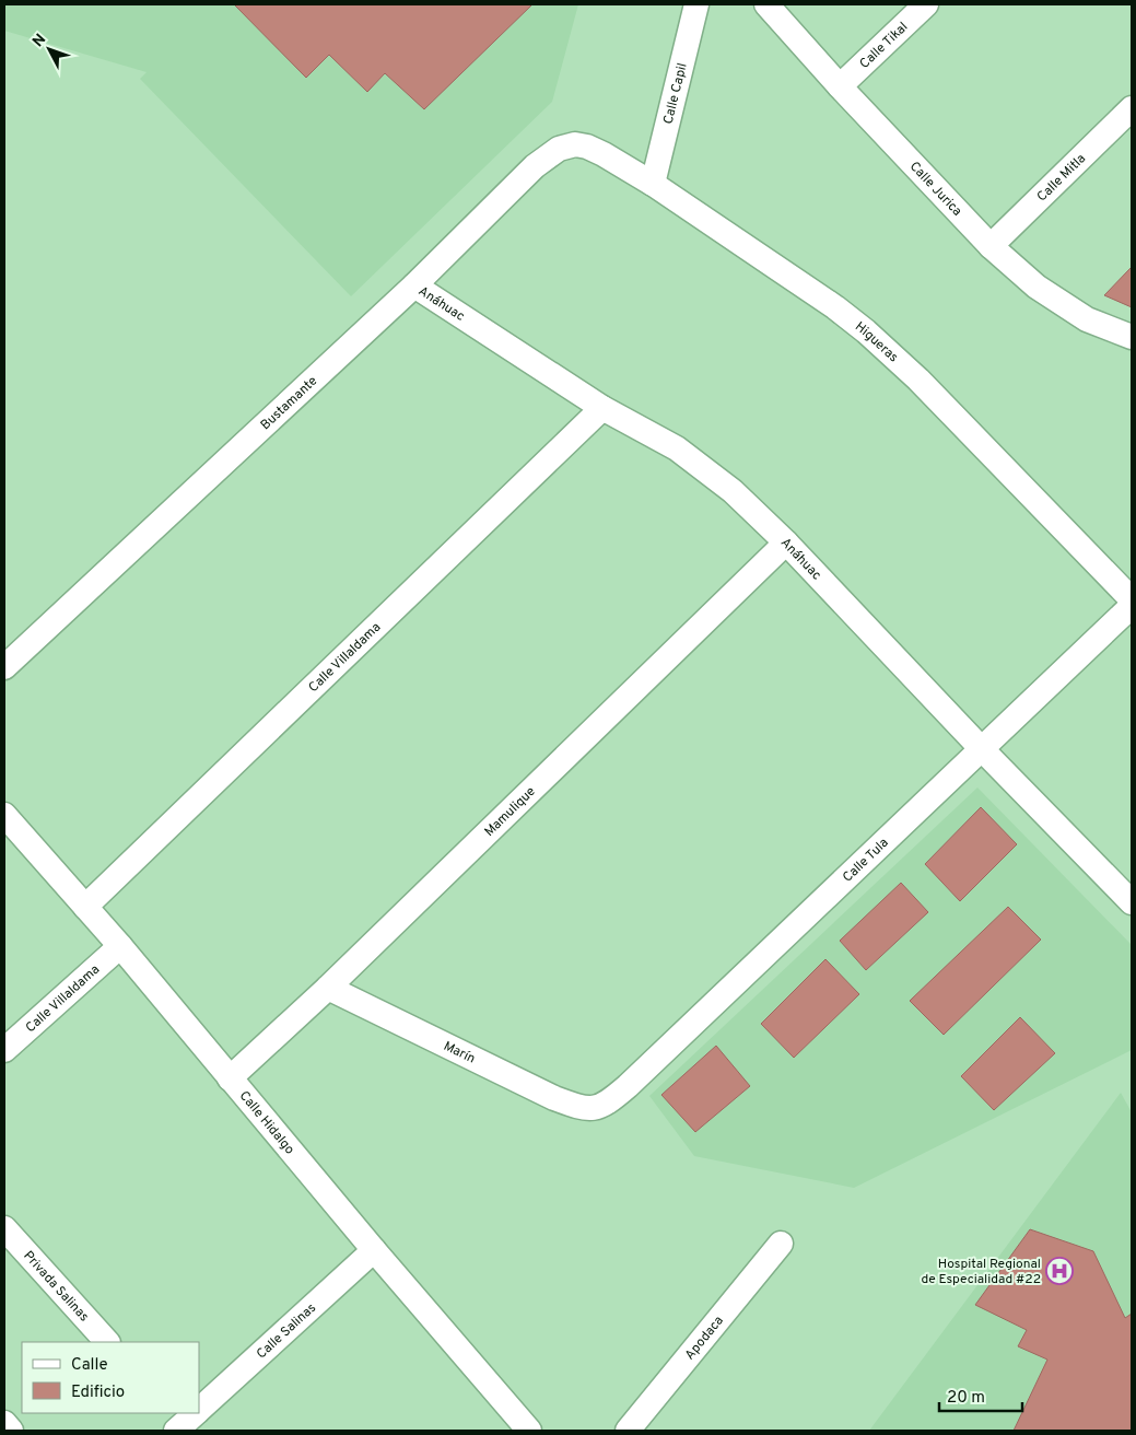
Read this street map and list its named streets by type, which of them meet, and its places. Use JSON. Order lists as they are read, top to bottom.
{
  "streets": {
    "street": [
      "Calle Tikal",
      "Calle Capil",
      "Calle Mitla",
      "Calle Jurica",
      "Anáhuac",
      "Higueras",
      "Bustamante",
      "Calle Villaldama",
      "Mamulique",
      "Calle Tula",
      "Marín",
      "Calle Hidalgo",
      "Privada Salinas",
      "Calle Salinas",
      "Apodaca"
    ]
  },
  "crossings": [
    ["Calle Tikal", "Calle Jurica"],
    ["Calle Capil", "Higueras"],
    ["Calle Mitla", "Calle Jurica"],
    ["Anáhuac", "Bustamante"],
    ["Anáhuac", "Calle Villaldama"],
    ["Anáhuac", "Mamulique"],
    ["Anáhuac", "Calle Tula"],
    ["Higueras", "Bustamante"],
    ["Calle Villaldama", "Calle Hidalgo"],
    ["Mamulique", "Marín"],
    ["Mamulique", "Calle Hidalgo"],
    ["Calle Tula", "Marín"],
    ["Calle Hidalgo", "Calle Salinas"]
  ],
  "places": {
    "hospital": ["Hospital Regional de Especialidad #22"]
  },
  "legend": ["Calle", "Edificio"],
  "scale_bar": "20 m",
  "north": "top left"
}
